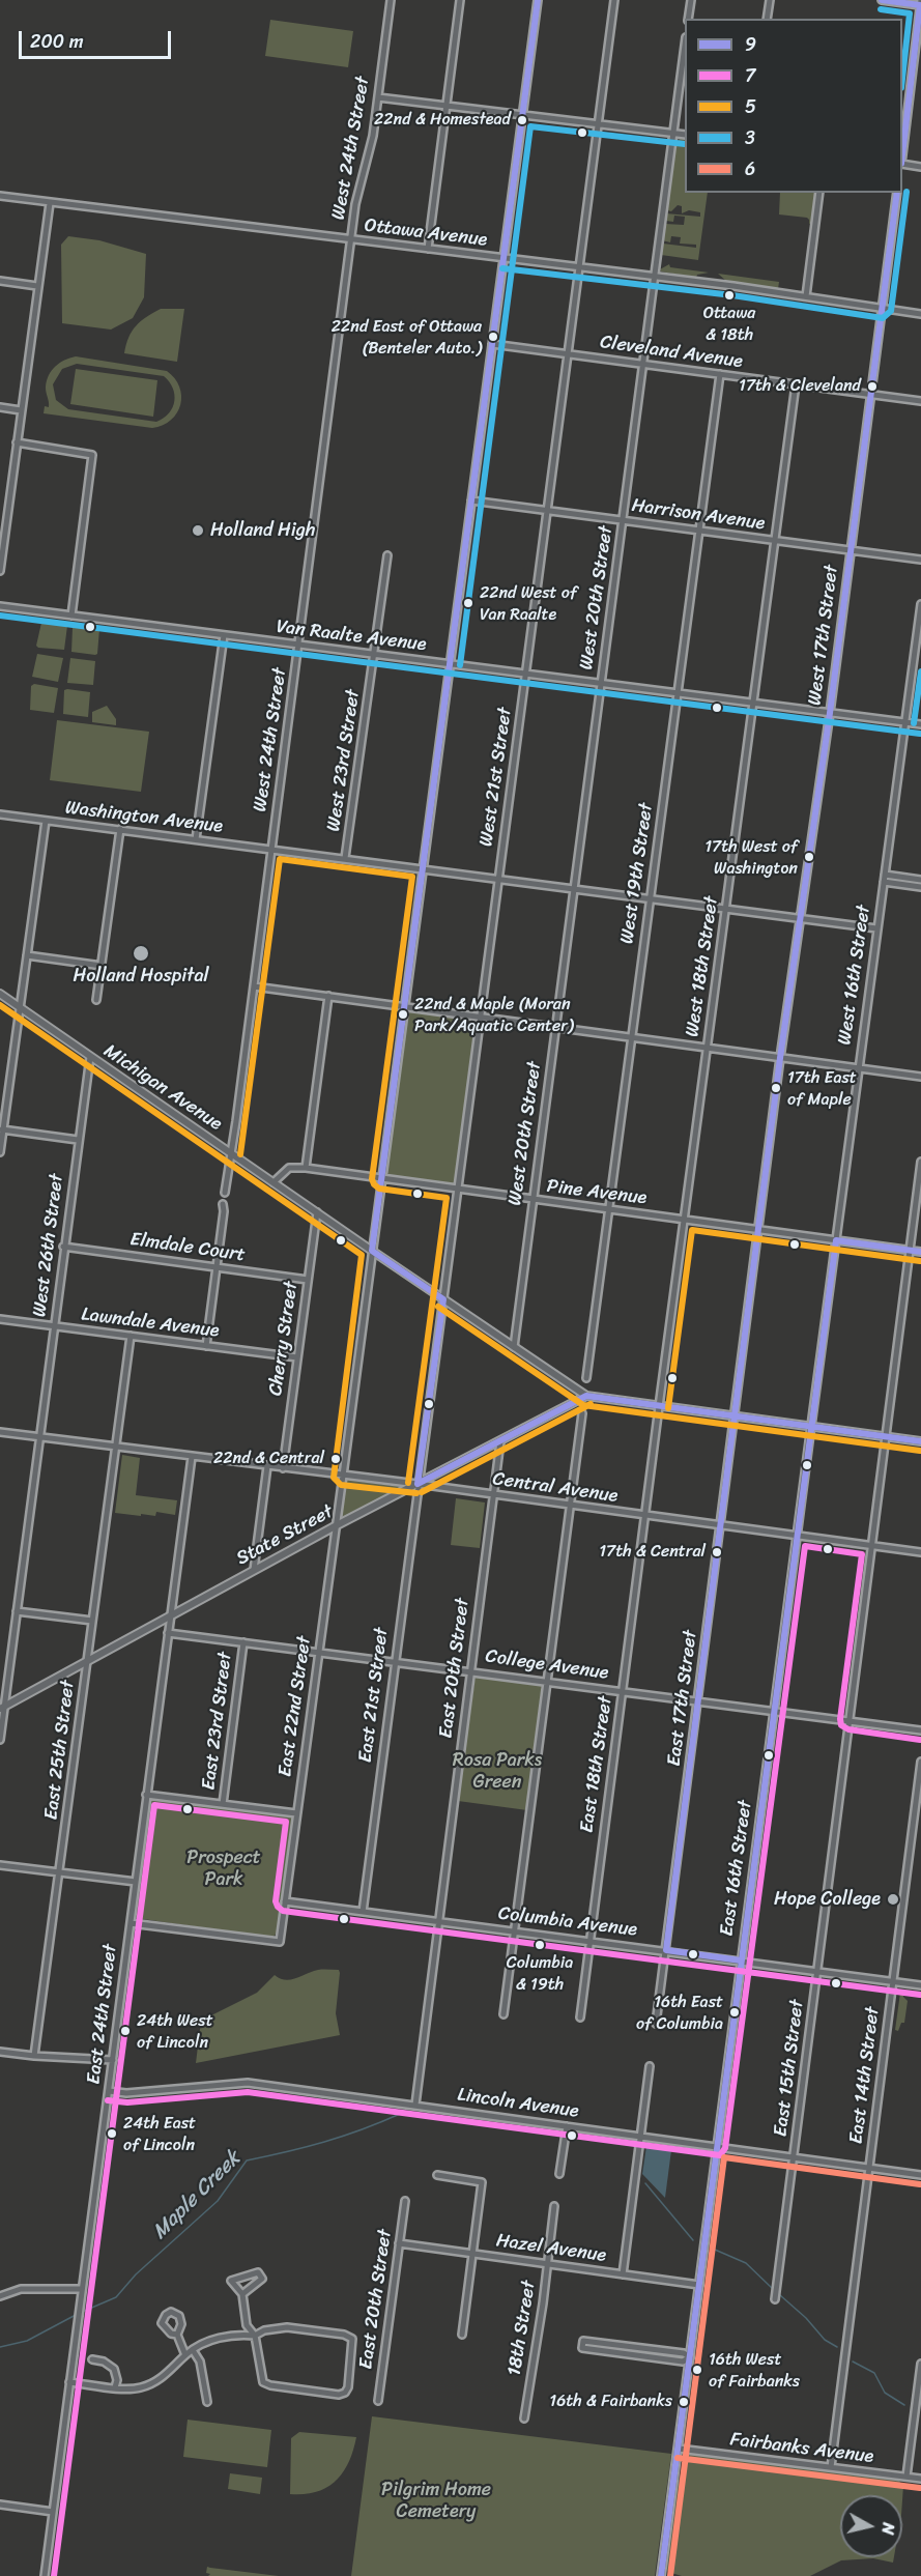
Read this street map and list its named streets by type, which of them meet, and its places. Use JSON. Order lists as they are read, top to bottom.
{
  "streets": {
    "main road": [
      "West 16th Street",
      "Michigan Avenue",
      "State Street",
      "East 16th Street"
    ],
    "street": [
      "West 24th Street",
      "Ottawa Avenue",
      "Cleveland Avenue",
      "Harrison Avenue",
      "West 20th Street",
      "West 17th Street",
      "Van Raalte Avenue",
      "West 23rd Street",
      "West 21st Street",
      "Washington Avenue",
      "West 19th Street",
      "West 18th Street",
      "Pine Avenue",
      "West 26th Street",
      "Elmdale Court",
      "Lawndale Avenue",
      "Cherry Street",
      "Central Avenue",
      "College Avenue",
      "East 20th Street",
      "East 21st Street",
      "East 17th Street",
      "East 22nd Street",
      "East 23rd Street",
      "East 25th Street",
      "East 18th Street",
      "Columbia Avenue",
      "East 24th Street",
      "East 15th Street",
      "East 14th Street",
      "Lincoln Avenue",
      "Hazel Avenue",
      "18th Street",
      "Fairbanks Avenue"
    ]
  },
  "crossings": [
    ["West 24th Street", "Ottawa Avenue"],
    ["West 24th Street", "Van Raalte Avenue"],
    ["West 24th Street", "Washington Avenue"],
    ["West 24th Street", "Michigan Avenue"],
    ["Ottawa Avenue", "West 20th Street"],
    ["Ottawa Avenue", "West 17th Street"],
    ["Ottawa Avenue", "West 21st Street"],
    ["Ottawa Avenue", "East 22nd Street"],
    ["Cleveland Avenue", "West 20th Street"],
    ["Cleveland Avenue", "West 17th Street"],
    ["Cleveland Avenue", "West 21st Street"],
    ["Cleveland Avenue", "West 19th Street"],
    ["Cleveland Avenue", "West 18th Street"],
    ["Cleveland Avenue", "East 22nd Street"],
    ["Harrison Avenue", "West 20th Street"],
    ["Harrison Avenue", "West 17th Street"],
    ["Harrison Avenue", "West 21st Street"],
    ["Harrison Avenue", "West 19th Street"],
    ["Harrison Avenue", "West 18th Street"],
    ["Harrison Avenue", "East 22nd Street"],
    ["West 20th Street", "Van Raalte Avenue"],
    ["West 20th Street", "Washington Avenue"],
    ["West 20th Street", "Michigan Avenue"],
    ["West 20th Street", "Pine Avenue"],
    ["West 17th Street", "Van Raalte Avenue"],
    ["West 17th Street", "Washington Avenue"],
    ["West 17th Street", "Pine Avenue"],
    ["West 17th Street", "Central Avenue"],
    ["West 17th Street", "East 17th Street"],
    ["Van Raalte Avenue", "West 23rd Street"],
    ["Van Raalte Avenue", "West 21st Street"],
    ["Van Raalte Avenue", "West 19th Street"],
    ["Van Raalte Avenue", "West 18th Street"],
    ["Van Raalte Avenue", "West 16th Street"],
    ["Van Raalte Avenue", "East 22nd Street"],
    ["West 23rd Street", "Washington Avenue"],
    ["West 21st Street", "Washington Avenue"],
    ["West 21st Street", "Michigan Avenue"],
    ["West 21st Street", "Pine Avenue"],
    ["West 21st Street", "Central Avenue"],
    ["West 21st Street", "State Street"],
    ["West 21st Street", "East 21st Street"],
    ["Washington Avenue", "West 19th Street"],
    ["Washington Avenue", "West 18th Street"],
    ["Washington Avenue", "West 16th Street"],
    ["Washington Avenue", "East 22nd Street"],
    ["West 19th Street", "Pine Avenue"],
    ["West 18th Street", "Pine Avenue"],
    ["West 18th Street", "Central Avenue"],
    ["West 18th Street", "East 18th Street"],
    ["West 16th Street", "Pine Avenue"],
    ["West 16th Street", "Central Avenue"],
    ["West 16th Street", "East 16th Street"],
    ["Michigan Avenue", "Pine Avenue"],
    ["Michigan Avenue", "West 26th Street"],
    ["Michigan Avenue", "Cherry Street"],
    ["Michigan Avenue", "State Street"],
    ["Michigan Avenue", "East 22nd Street"],
    ["Pine Avenue", "East 22nd Street"],
    ["Pine Avenue", "East 15th Street"],
    ["West 26th Street", "Elmdale Court"],
    ["West 26th Street", "Lawndale Avenue"],
    ["West 26th Street", "Central Avenue"],
    ["West 26th Street", "State Street"],
    ["Elmdale Court", "Cherry Street"],
    ["Lawndale Avenue", "Cherry Street"],
    ["Lawndale Avenue", "East 25th Street"],
    ["Cherry Street", "Central Avenue"],
    ["Central Avenue", "State Street"],
    ["Central Avenue", "East 20th Street"],
    ["Central Avenue", "East 21st Street"],
    ["Central Avenue", "East 17th Street"],
    ["Central Avenue", "East 22nd Street"],
    ["Central Avenue", "East 25th Street"],
    ["Central Avenue", "East 18th Street"],
    ["Central Avenue", "East 16th Street"],
    ["Central Avenue", "East 24th Street"],
    ["Central Avenue", "East 15th Street"],
    ["State Street", "East 21st Street"],
    ["State Street", "East 22nd Street"],
    ["State Street", "East 25th Street"],
    ["State Street", "East 24th Street"],
    ["College Avenue", "East 20th Street"],
    ["College Avenue", "East 21st Street"],
    ["College Avenue", "East 17th Street"],
    ["College Avenue", "East 22nd Street"],
    ["College Avenue", "East 23rd Street"],
    ["College Avenue", "East 18th Street"],
    ["College Avenue", "East 16th Street"],
    ["College Avenue", "East 24th Street"],
    ["College Avenue", "East 15th Street"],
    ["East 20th Street", "Columbia Avenue"],
    ["East 20th Street", "Lincoln Avenue"],
    ["East 20th Street", "Hazel Avenue"],
    ["East 21st Street", "Columbia Avenue"],
    ["East 17th Street", "Columbia Avenue"],
    ["East 22nd Street", "Columbia Avenue"],
    ["East 22nd Street", "East 24th Street"],
    ["East 18th Street", "Columbia Avenue"],
    ["East 16th Street", "Columbia Avenue"],
    ["East 16th Street", "Lincoln Avenue"],
    ["East 16th Street", "Hazel Avenue"],
    ["East 16th Street", "Fairbanks Avenue"],
    ["Columbia Avenue", "East 15th Street"],
    ["Columbia Avenue", "East 14th Street"],
    ["East 24th Street", "Lincoln Avenue"],
    ["East 15th Street", "Lincoln Avenue"],
    ["East 14th Street", "Lincoln Avenue"],
    ["East 14th Street", "Fairbanks Avenue"],
    ["Hazel Avenue", "18th Street"]
  ],
  "water": ["Maple Creek"],
  "parks": ["Rosa Parks Green", "Prospect Park", "Pilgrim Home Cemetery"],
  "places": [
    "22nd & Homestead",
    "Ottawa & 18th",
    "22nd East of Ottawa (Benteler Auto.)",
    "17th & Cleveland",
    "Holland High",
    "22nd West of Van Raalte",
    "17th West of Washington",
    "Holland Hospital",
    "22nd & Maple (Moran Park/Aquatic Center)",
    "17th East of Maple",
    "22nd & Central",
    "17th & Central",
    "Hope College",
    "Columbia & 19th",
    "16th East of Columbia",
    "24th West of Lincoln",
    "24th East of Lincoln",
    "16th West of Fairbanks",
    "16th & Fairbanks"
  ],
  "lines": [
    "transit line 9",
    "transit line 3",
    "transit line 5",
    "transit line 7",
    "transit line 6"
  ],
  "legend": [
    "9",
    "7",
    "5",
    "3",
    "6"
  ],
  "scale_bar": "200 m",
  "north": "right"
}
